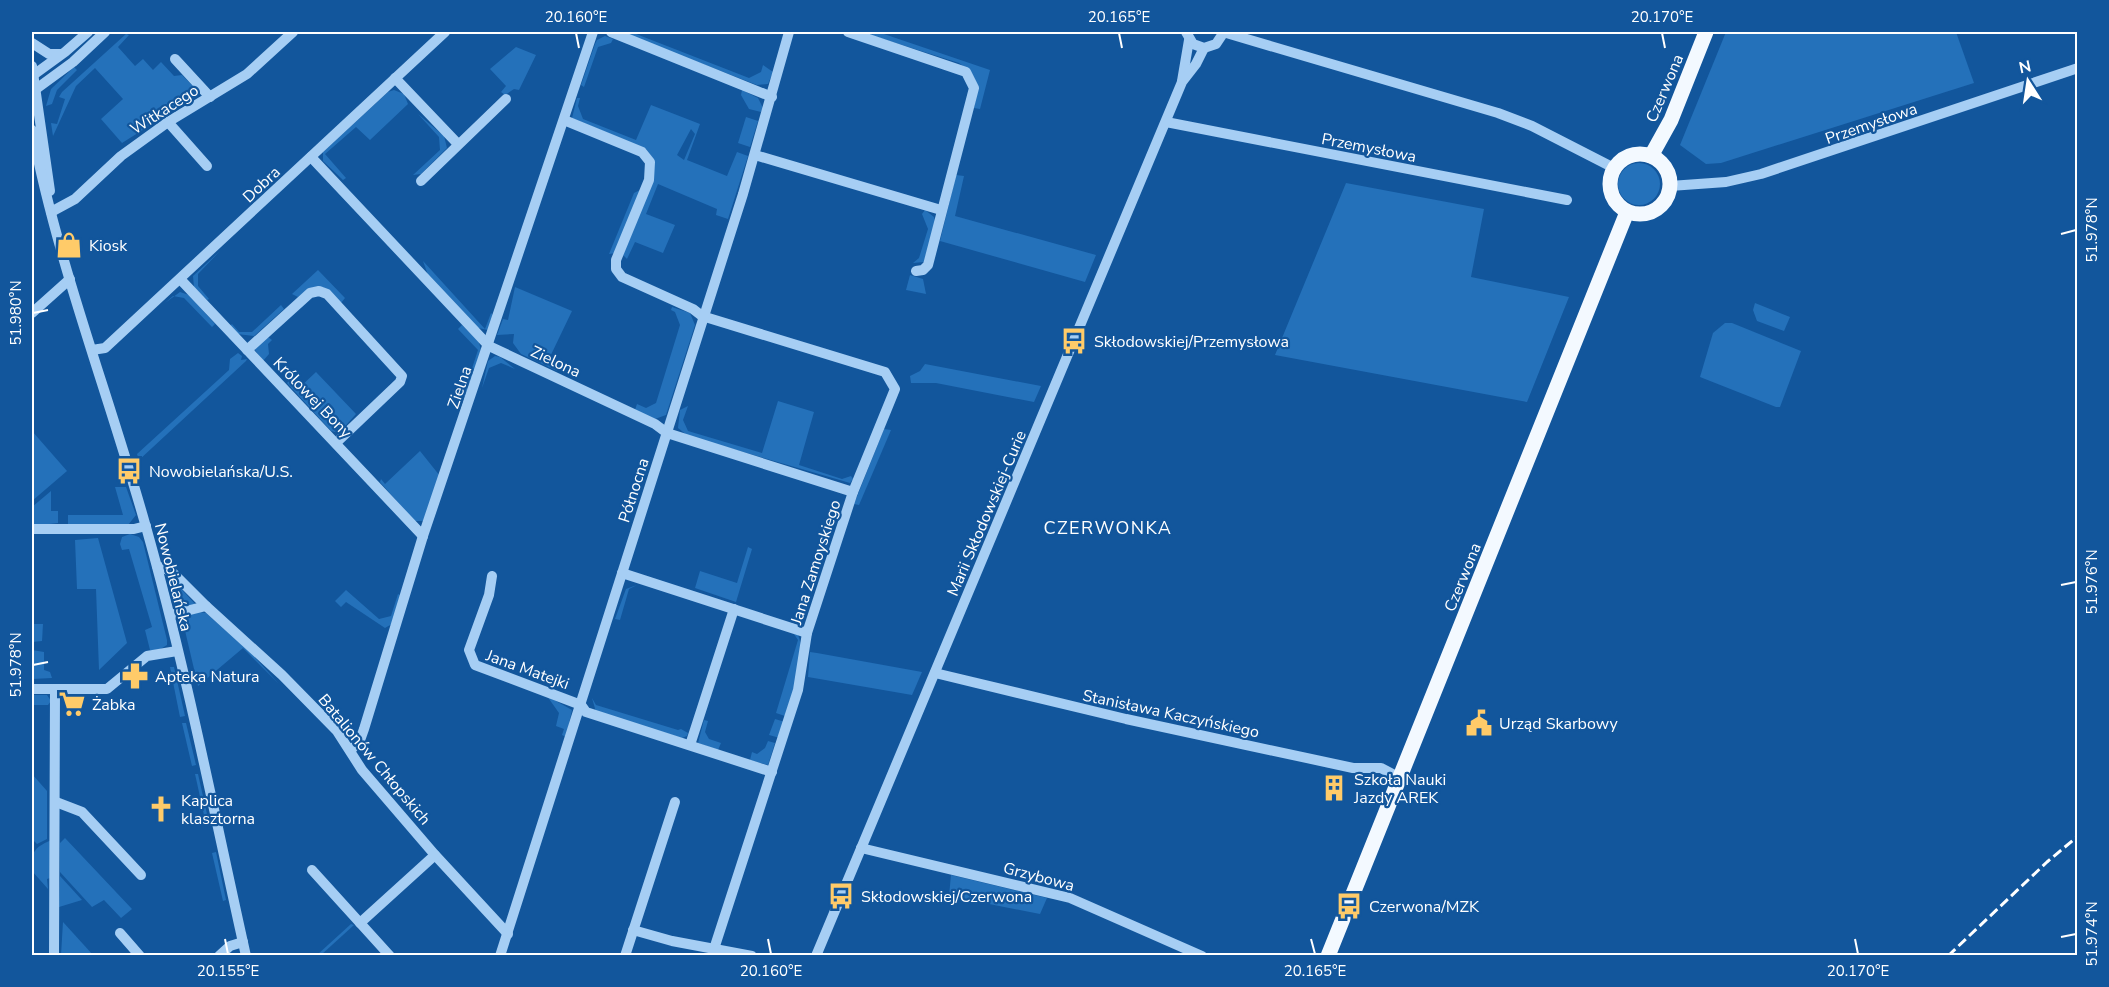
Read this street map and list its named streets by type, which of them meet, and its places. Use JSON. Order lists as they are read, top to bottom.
{
  "streets": {
    "main road": ["Czerwona"],
    "street": [
      "Witkacego",
      "Przemysłowa",
      "Dobra",
      "Zielona",
      "Zielna",
      "Królowej Bony",
      "Północna",
      "Marii Skłodowskiej-Curie",
      "Jana Zamoyskiego",
      "Nowobielańska",
      "Jana Matejki",
      "Stanisława Kaczyńskiego",
      "Batalionów Chłopskich",
      "Grzybowa"
    ]
  },
  "crossings": [
    ["Czerwona", "Przemysłowa"],
    ["Czerwona", "Stanisława Kaczyńskiego"],
    ["Witkacego", "Nowobielańska"],
    ["Przemysłowa", "Marii Skłodowskiej-Curie"],
    ["Dobra", "Zielona"],
    ["Dobra", "Królowej Bony"],
    ["Dobra", "Nowobielańska"],
    ["Zielona", "Zielna"],
    ["Zielona", "Północna"],
    ["Zielona", "Jana Zamoyskiego"],
    ["Zielna", "Królowej Bony"],
    ["Zielna", "Batalionów Chłopskich"],
    ["Północna", "Jana Zamoyskiego"],
    ["Północna", "Jana Matejki"],
    ["Północna", "Batalionów Chłopskich"],
    ["Marii Skłodowskiej-Curie", "Stanisława Kaczyńskiego"],
    ["Marii Skłodowskiej-Curie", "Grzybowa"],
    ["Jana Zamoyskiego", "Jana Matejki"],
    ["Nowobielańska", "Batalionów Chłopskich"]
  ],
  "districts": ["CZERWONKA"],
  "places": {
    "shop": ["Kiosk"],
    "bus stop": [
      "Skłodowskiej/Przemysłowa",
      "Nowobielańska/U.S.",
      "Skłodowskiej/Czerwona",
      "Czerwona/MZK"
    ],
    "pharmacy": ["Apteka Natura"],
    "supermarket": ["Żabka"],
    "public building": ["Urząd Skarbowy"],
    "building": ["Szkoła Nauki Jazdy AREK"],
    "church": ["Kaplica klasztorna"]
  },
  "north": "top",
  "coordinates": [
    "20.160°E",
    "20.165°E",
    "20.170°E",
    "51.978°N",
    "51.980°N",
    "51.976°N",
    "51.974°N",
    "20.155°E"
  ]
}
